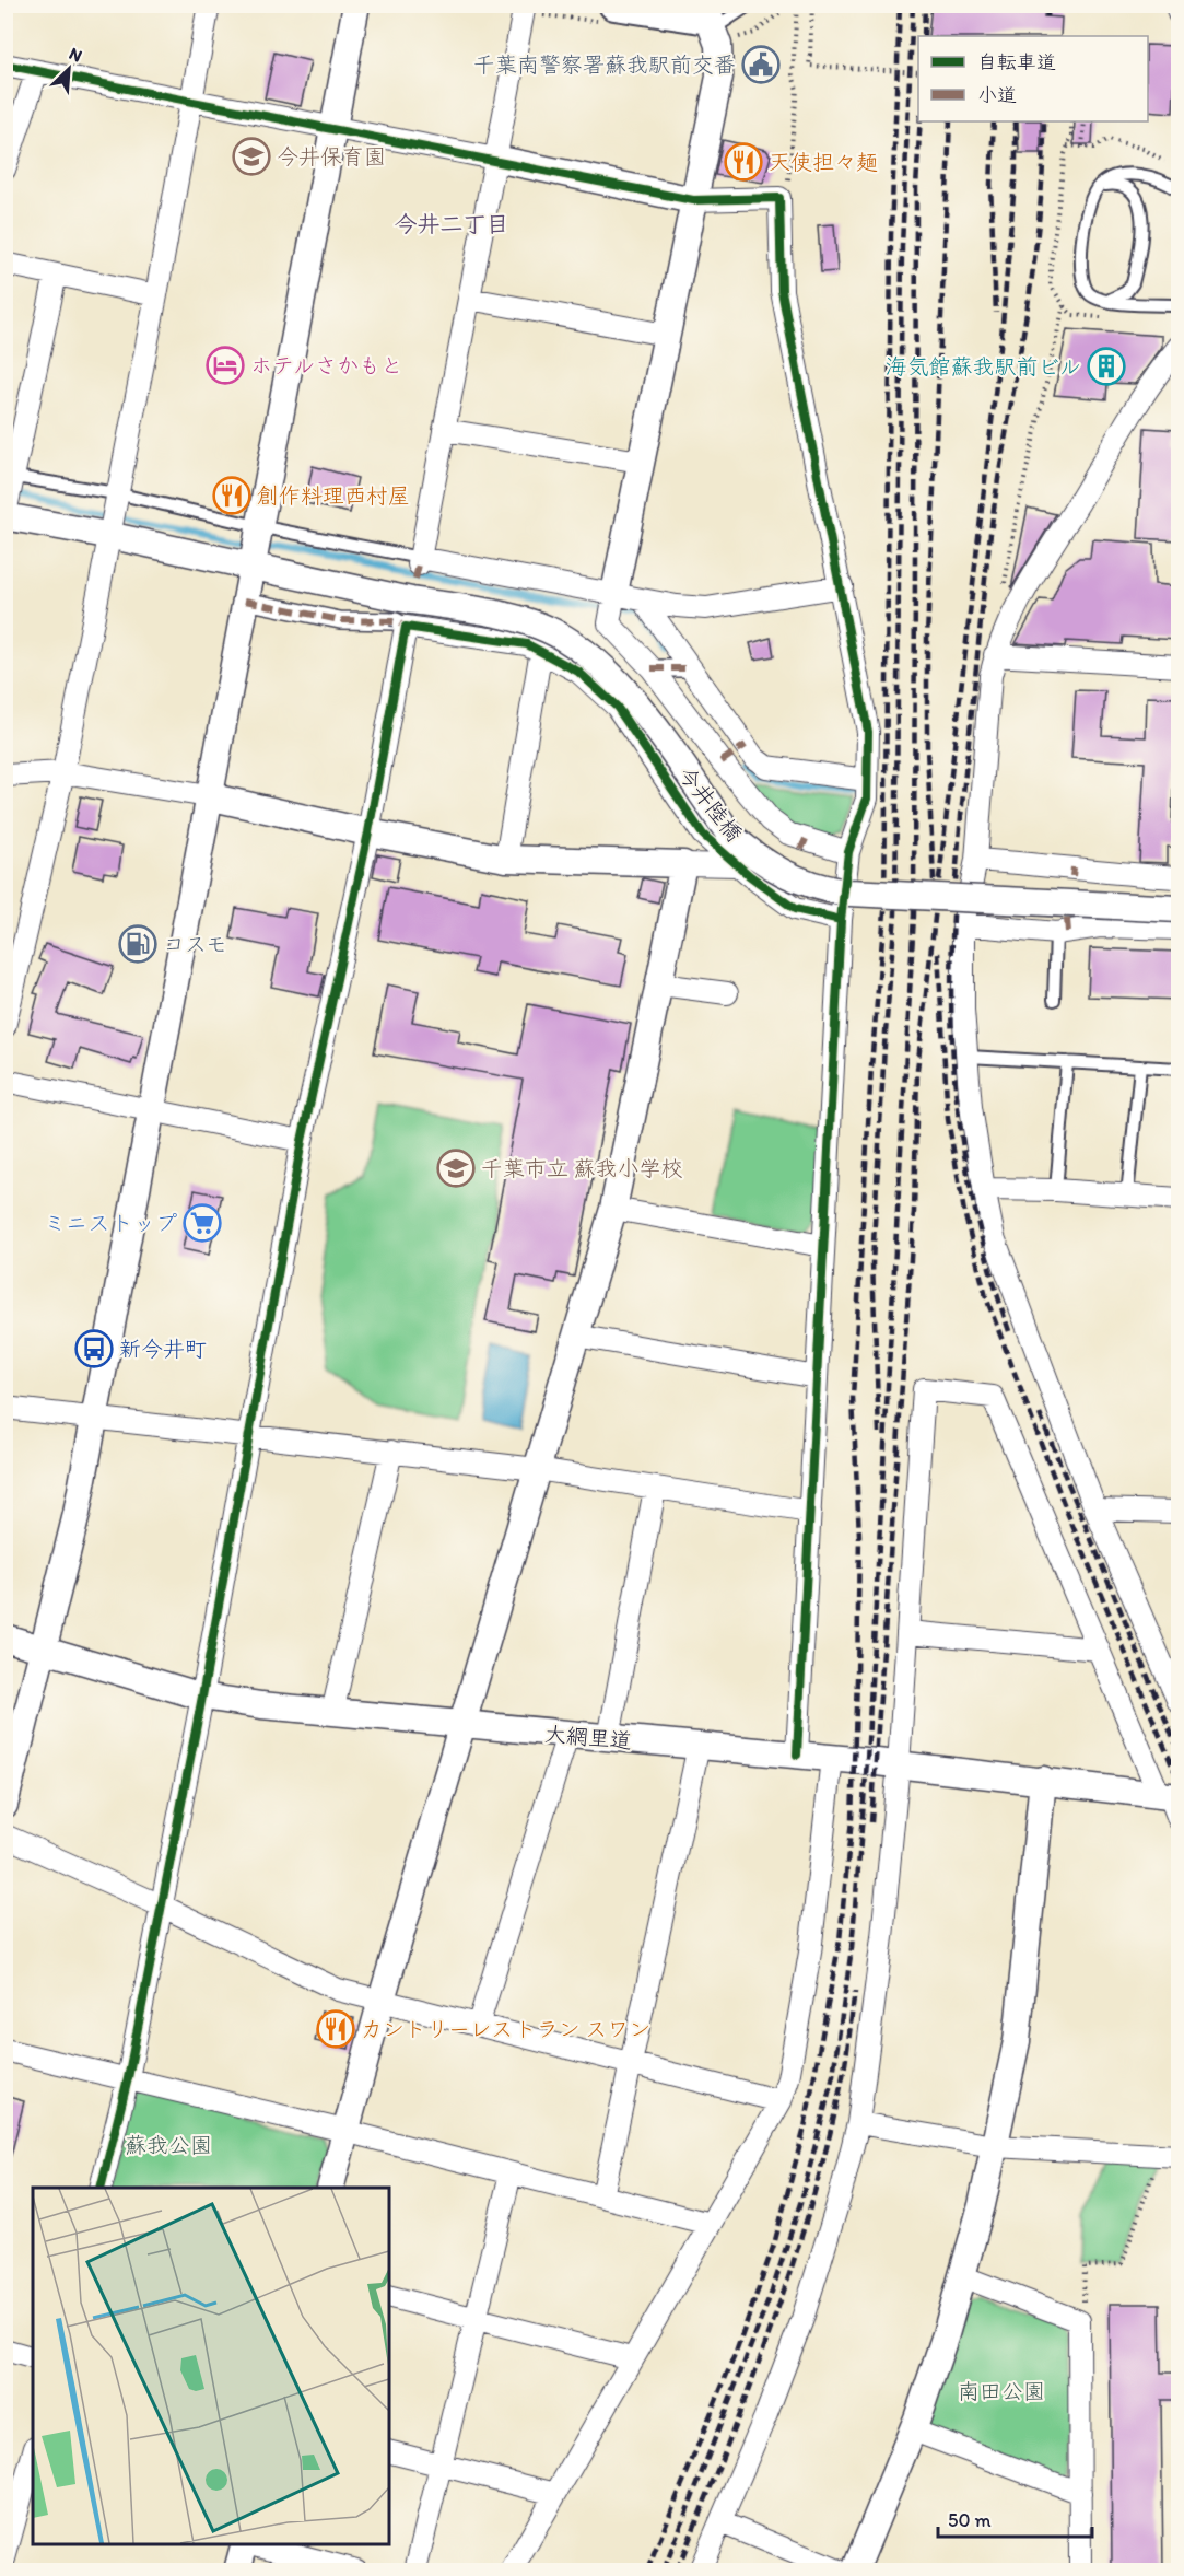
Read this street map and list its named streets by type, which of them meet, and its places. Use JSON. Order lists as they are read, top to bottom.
{
  "streets": {
    "street": ["今井陸橋", "大網里道"]
  },
  "districts": ["今井二丁目"],
  "parks": ["蘇我公園", "南田公園"],
  "places": {
    "public building": ["千葉南警察署蘇我駅前交番"],
    "school or university": ["今井保育園", "千葉市立 蘇我小学校"],
    "restaurant": ["天使担々麺", "創作料理西村屋", "カントリーレストラン スワン"],
    "hotel": ["ホテルさかもと"],
    "building": ["海気館蘇我駅前ビル"],
    "fuel station": ["コスモ"],
    "supermarket": ["ミニストップ"],
    "bus stop": ["新今井町"]
  },
  "legend": ["自転車道", "小道"],
  "scale_bar": "50 m",
  "north": "top right"
}
